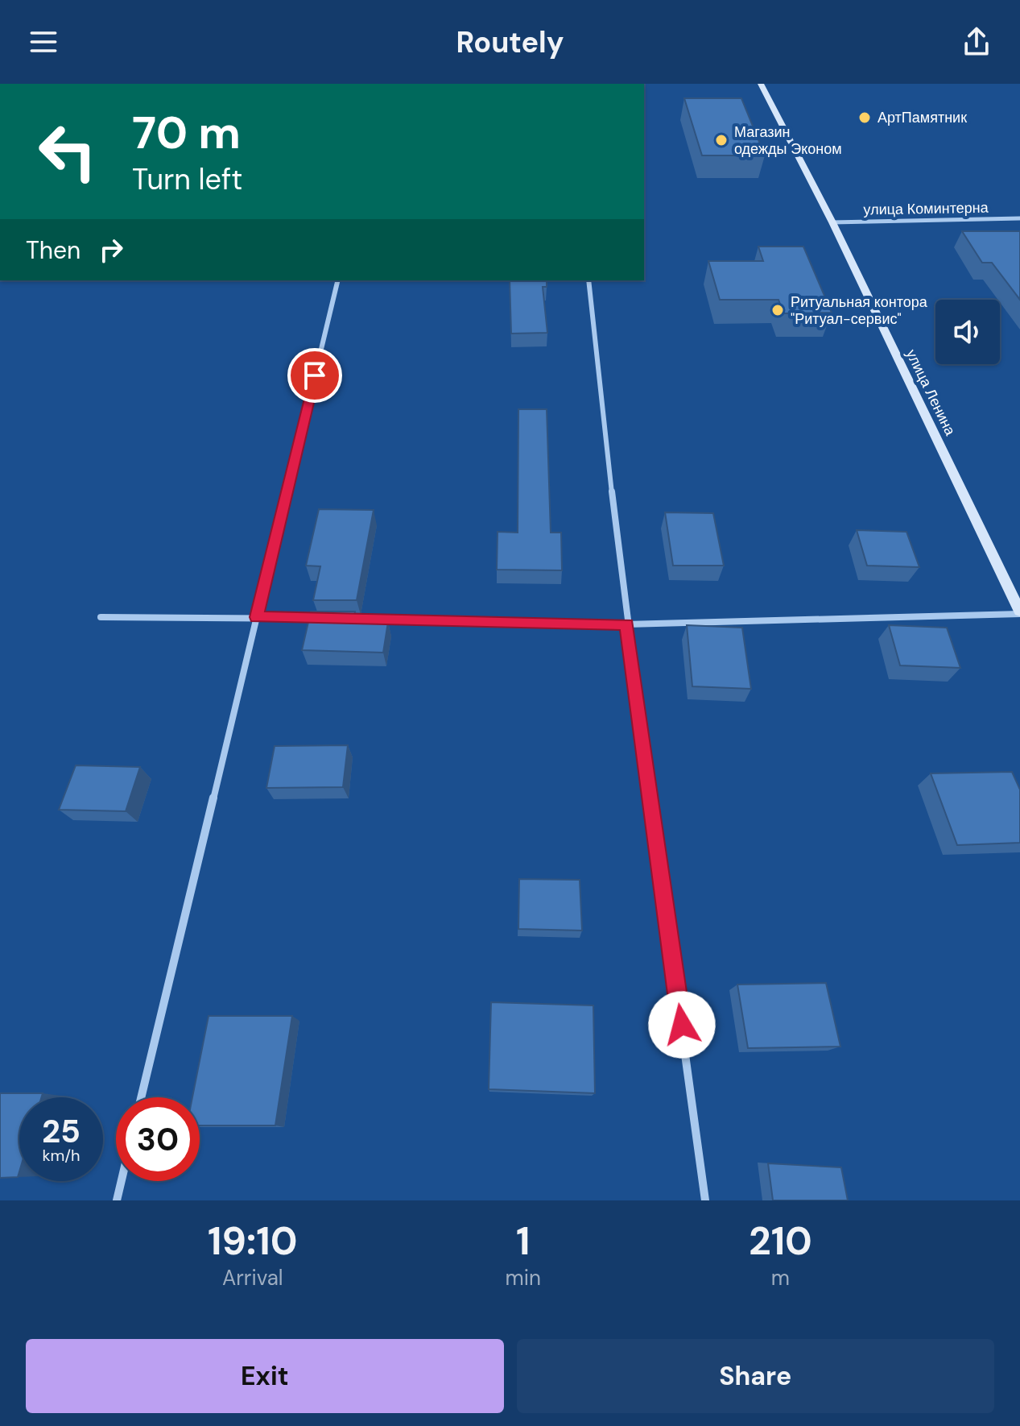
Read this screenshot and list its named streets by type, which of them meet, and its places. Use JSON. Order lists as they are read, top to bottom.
{
  "streets": {
    "street": ["улица Коминтерна", "улица Ленина"]
  },
  "crossings": [
    ["улица Коминтерна", "улица Ленина"]
  ],
  "places": ["АртПамятник", "Магазин одежды Эконом", "Ритуальная контора \"Ритуал-сервис\""],
  "page": {
    "header": "Routely",
    "turn": ["70 m", "Turn left"],
    "then": "Then",
    "speed": "25 km/h",
    "limit": "30",
    "eta": [
      "19:10",
      "Arrival",
      "1",
      "min",
      "210",
      "m"
    ],
    "buttons": ["Exit", "Share"]
  }
}
